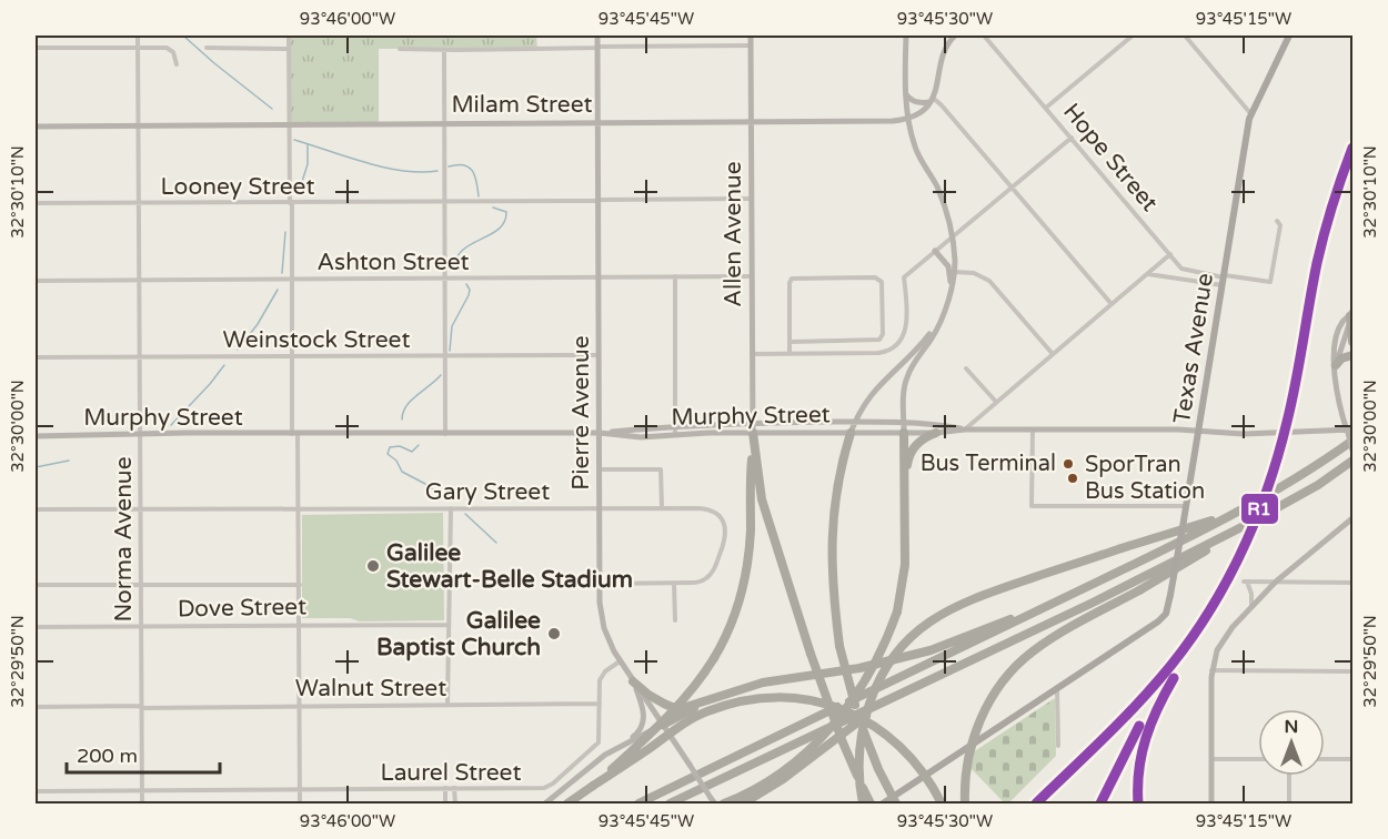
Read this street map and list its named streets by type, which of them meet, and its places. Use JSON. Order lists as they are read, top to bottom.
{
  "streets": {
    "main road": ["Texas Avenue"],
    "street": [
      "Milam Street",
      "Hope Street",
      "Looney Street",
      "Allen Avenue",
      "Ashton Street",
      "Weinstock Street",
      "Pierre Avenue",
      "Murphy Street",
      "Gary Street",
      "Norma Avenue",
      "Dove Street",
      "Walnut Street",
      "Laurel Street"
    ]
  },
  "crossings": [
    ["Milam Street", "Allen Avenue"],
    ["Milam Street", "Pierre Avenue"],
    ["Milam Street", "Norma Avenue"],
    ["Hope Street", "Texas Avenue"],
    ["Looney Street", "Allen Avenue"],
    ["Looney Street", "Pierre Avenue"],
    ["Looney Street", "Norma Avenue"],
    ["Allen Avenue", "Ashton Street"],
    ["Allen Avenue", "Murphy Street"],
    ["Ashton Street", "Pierre Avenue"],
    ["Ashton Street", "Norma Avenue"],
    ["Weinstock Street", "Pierre Avenue"],
    ["Weinstock Street", "Norma Avenue"],
    ["Texas Avenue", "Murphy Street"],
    ["Pierre Avenue", "Murphy Street"],
    ["Pierre Avenue", "Gary Street"],
    ["Pierre Avenue", "Laurel Street"],
    ["Murphy Street", "Norma Avenue"],
    ["Gary Street", "Norma Avenue"],
    ["Norma Avenue", "Dove Street"],
    ["Norma Avenue", "Walnut Street"],
    ["Norma Avenue", "Laurel Street"],
    ["Walnut Street", "Laurel Street"]
  ],
  "places": [
    "Bus Terminal",
    "SporTran Bus Station",
    "Galilee Stewart-Belle Stadium",
    "Galilee Baptist Church"
  ],
  "lines": ["transit line R1"],
  "scale_bar": "200 m",
  "north": "top",
  "coordinates": [
    "93°46'00\"W",
    "93°45'45\"W",
    "93°45'30\"W",
    "93°45'15\"W",
    "32°30'10\"N",
    "32°30'00\"N",
    "32°29'50\"N"
  ]
}
